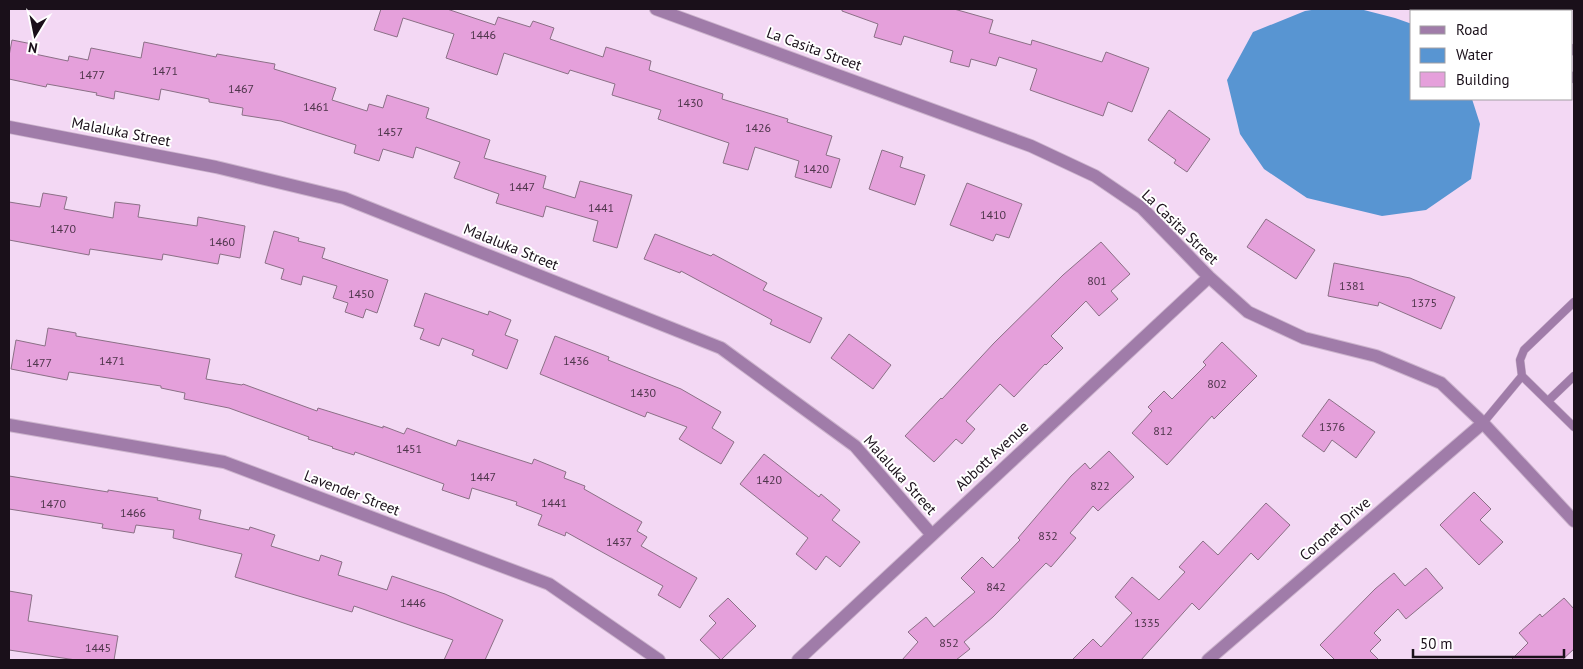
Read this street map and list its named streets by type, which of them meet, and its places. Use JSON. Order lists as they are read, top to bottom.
{
  "streets": {
    "street": [
      "La Casita Street",
      "Malaluka Street",
      "Abbott Avenue",
      "Lavender Street",
      "Coronet Drive"
    ]
  },
  "crossings": [
    ["La Casita Street", "Abbott Avenue"],
    ["La Casita Street", "Coronet Drive"],
    ["Malaluka Street", "Abbott Avenue"]
  ],
  "house_numbers": [
    "1446",
    "1471",
    "1477",
    "1467",
    "1430",
    "1461",
    "1426",
    "1457",
    "1420",
    "1447",
    "1441",
    "1410",
    "1470",
    "1460",
    "801",
    "1381",
    "1450",
    "1375",
    "1471",
    "1436",
    "1477",
    "802",
    "1430",
    "1376",
    "812",
    "1451",
    "1447",
    "1420",
    "822",
    "1441",
    "1470",
    "1466",
    "832",
    "1437",
    "842",
    "1446",
    "1335",
    "852",
    "1445"
  ],
  "legend": ["Road", "Water", "Building"],
  "scale_bar": "50 m",
  "north": "bottom"
}
